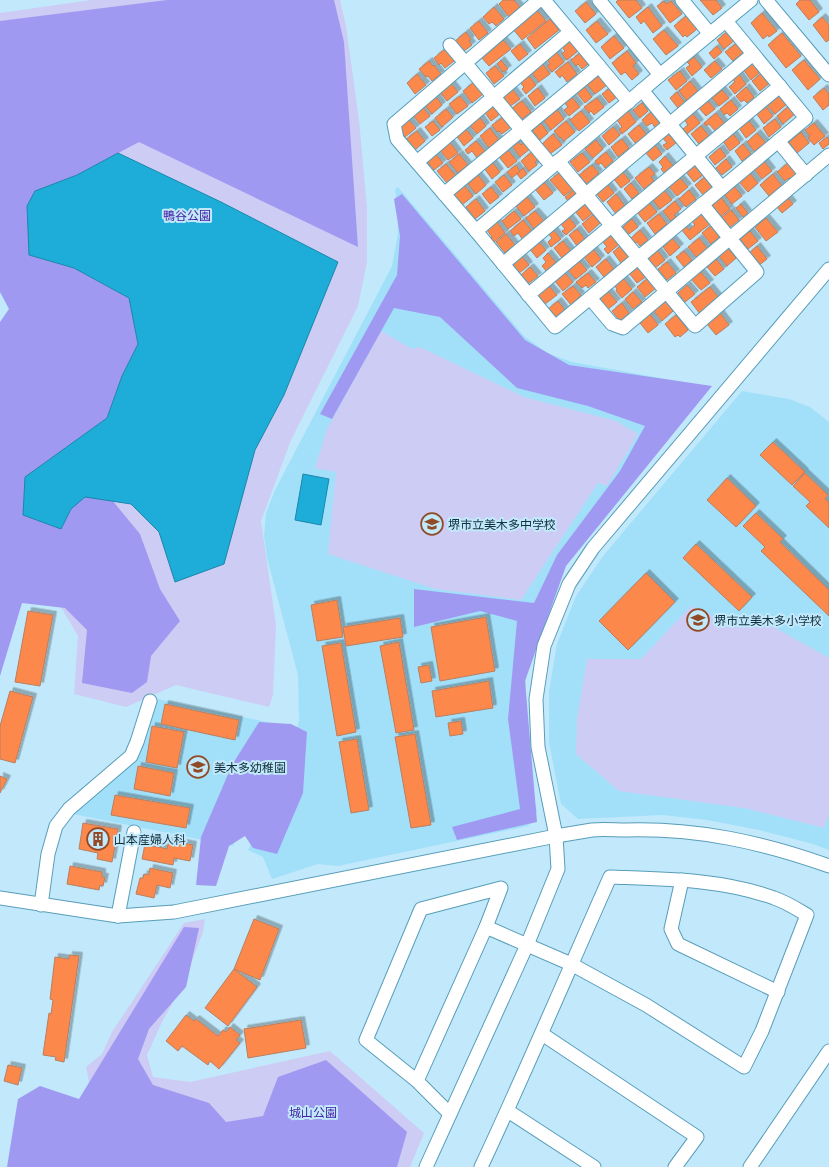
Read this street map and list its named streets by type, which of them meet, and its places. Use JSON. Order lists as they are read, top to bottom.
{
  "parks": ["鴨谷公園", "城山公園"],
  "places": {
    "school or university": ["堺市立美木多中学校", "堺市立美木多小学校", "美木多幼稚園"],
    "building": ["山本産婦人科"]
  }
}
